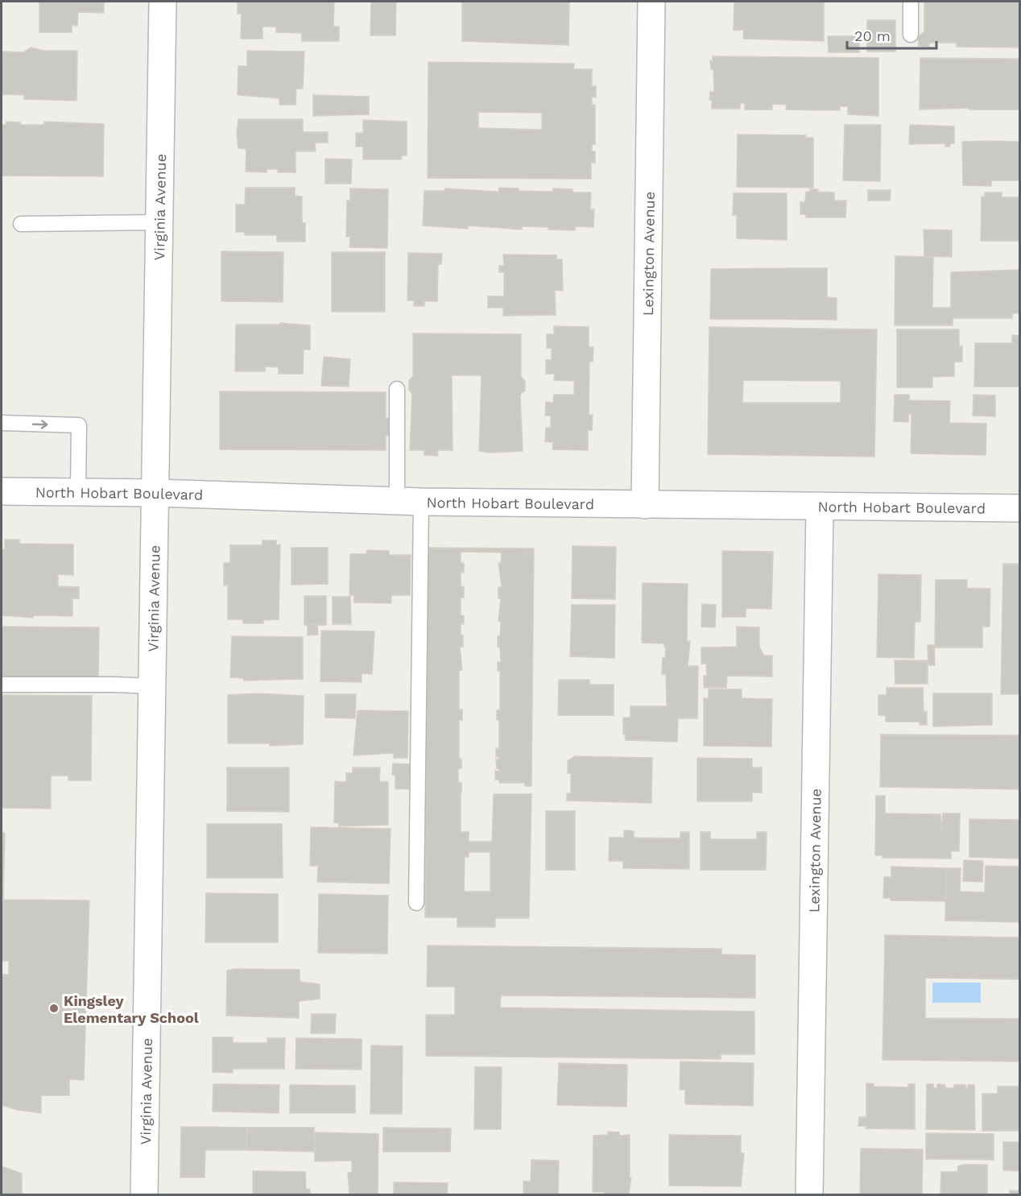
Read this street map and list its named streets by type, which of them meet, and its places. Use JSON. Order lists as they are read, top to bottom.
{
  "streets": {
    "street": ["Virginia Avenue", "Lexington Avenue", "North Hobart Boulevard"]
  },
  "crossings": [
    ["Virginia Avenue", "North Hobart Boulevard"],
    ["Lexington Avenue", "North Hobart Boulevard"]
  ],
  "places": ["Kingsley Elementary School"],
  "scale_bar": "20 m"
}
